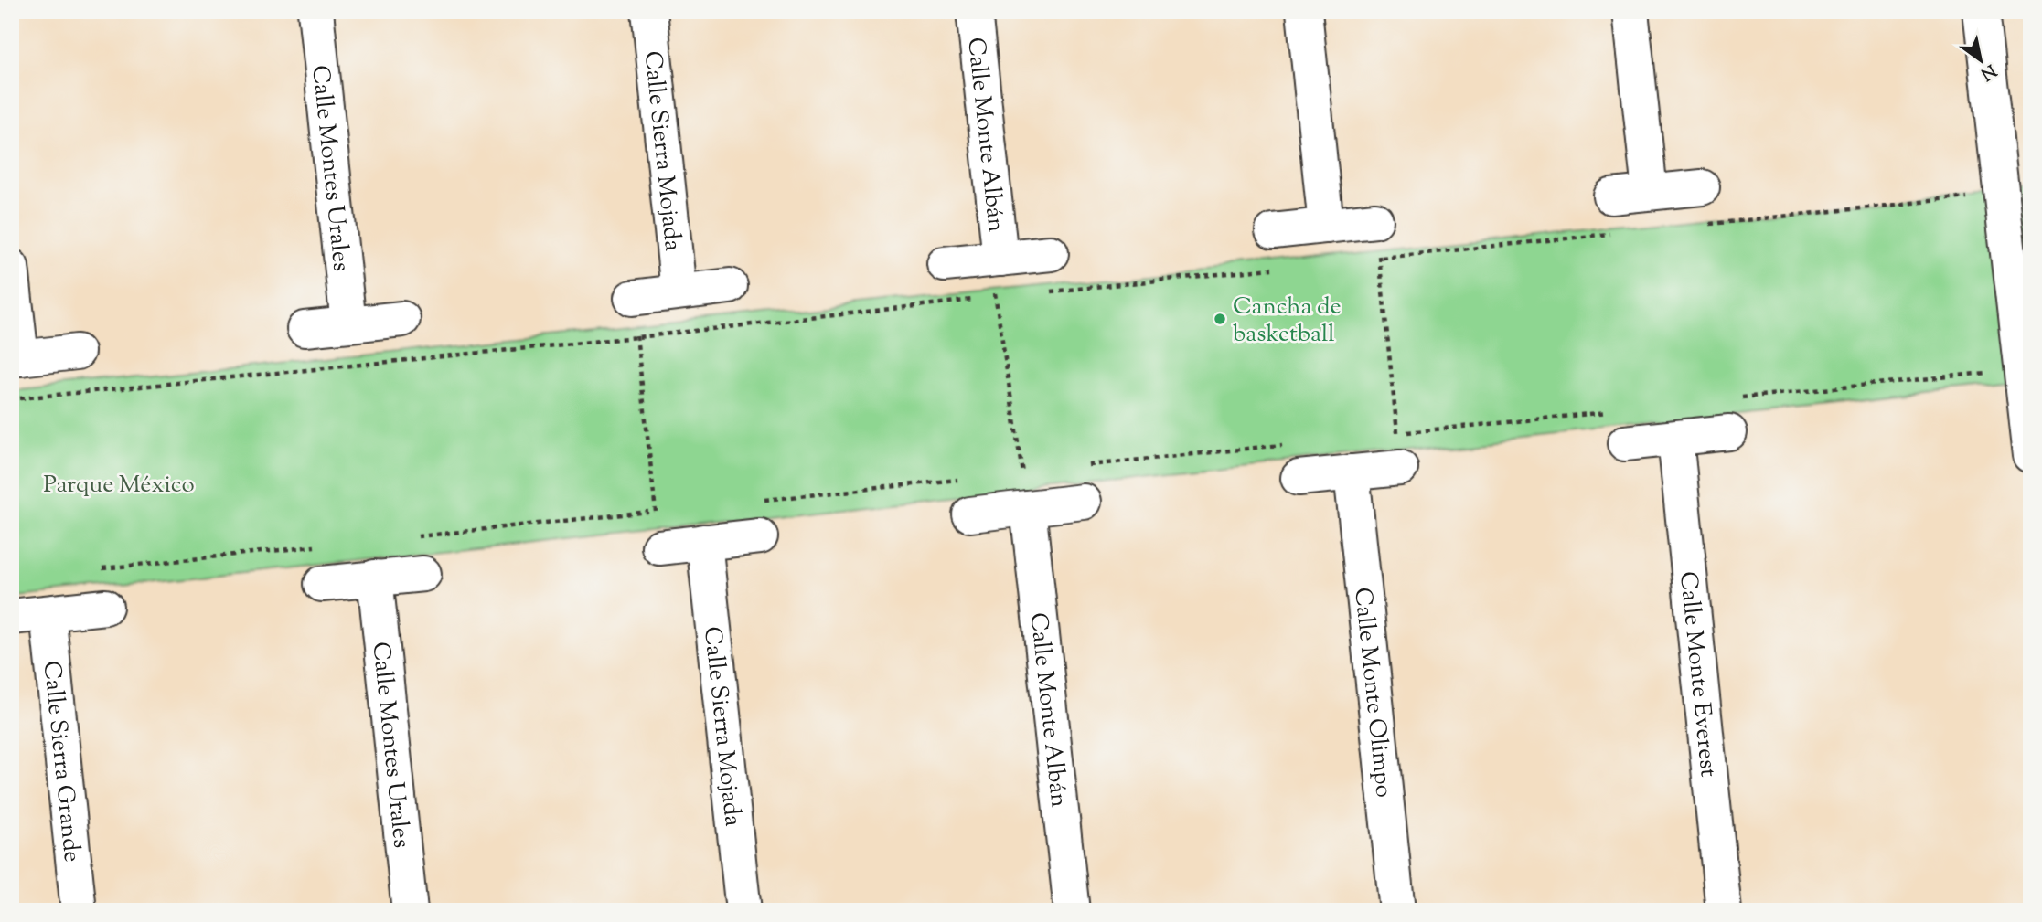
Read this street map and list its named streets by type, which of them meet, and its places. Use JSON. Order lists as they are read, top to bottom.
{
  "streets": {
    "street": [
      "Calle Monte Albán",
      "Calle Sierra Mojada",
      "Calle Montes Urales",
      "Calle Monte Everest",
      "Calle Monte Olimpo",
      "Calle Sierra Grande"
    ]
  },
  "parks": ["Parque México"],
  "places": ["Cancha de basketball"],
  "north": "bottom right"
}
